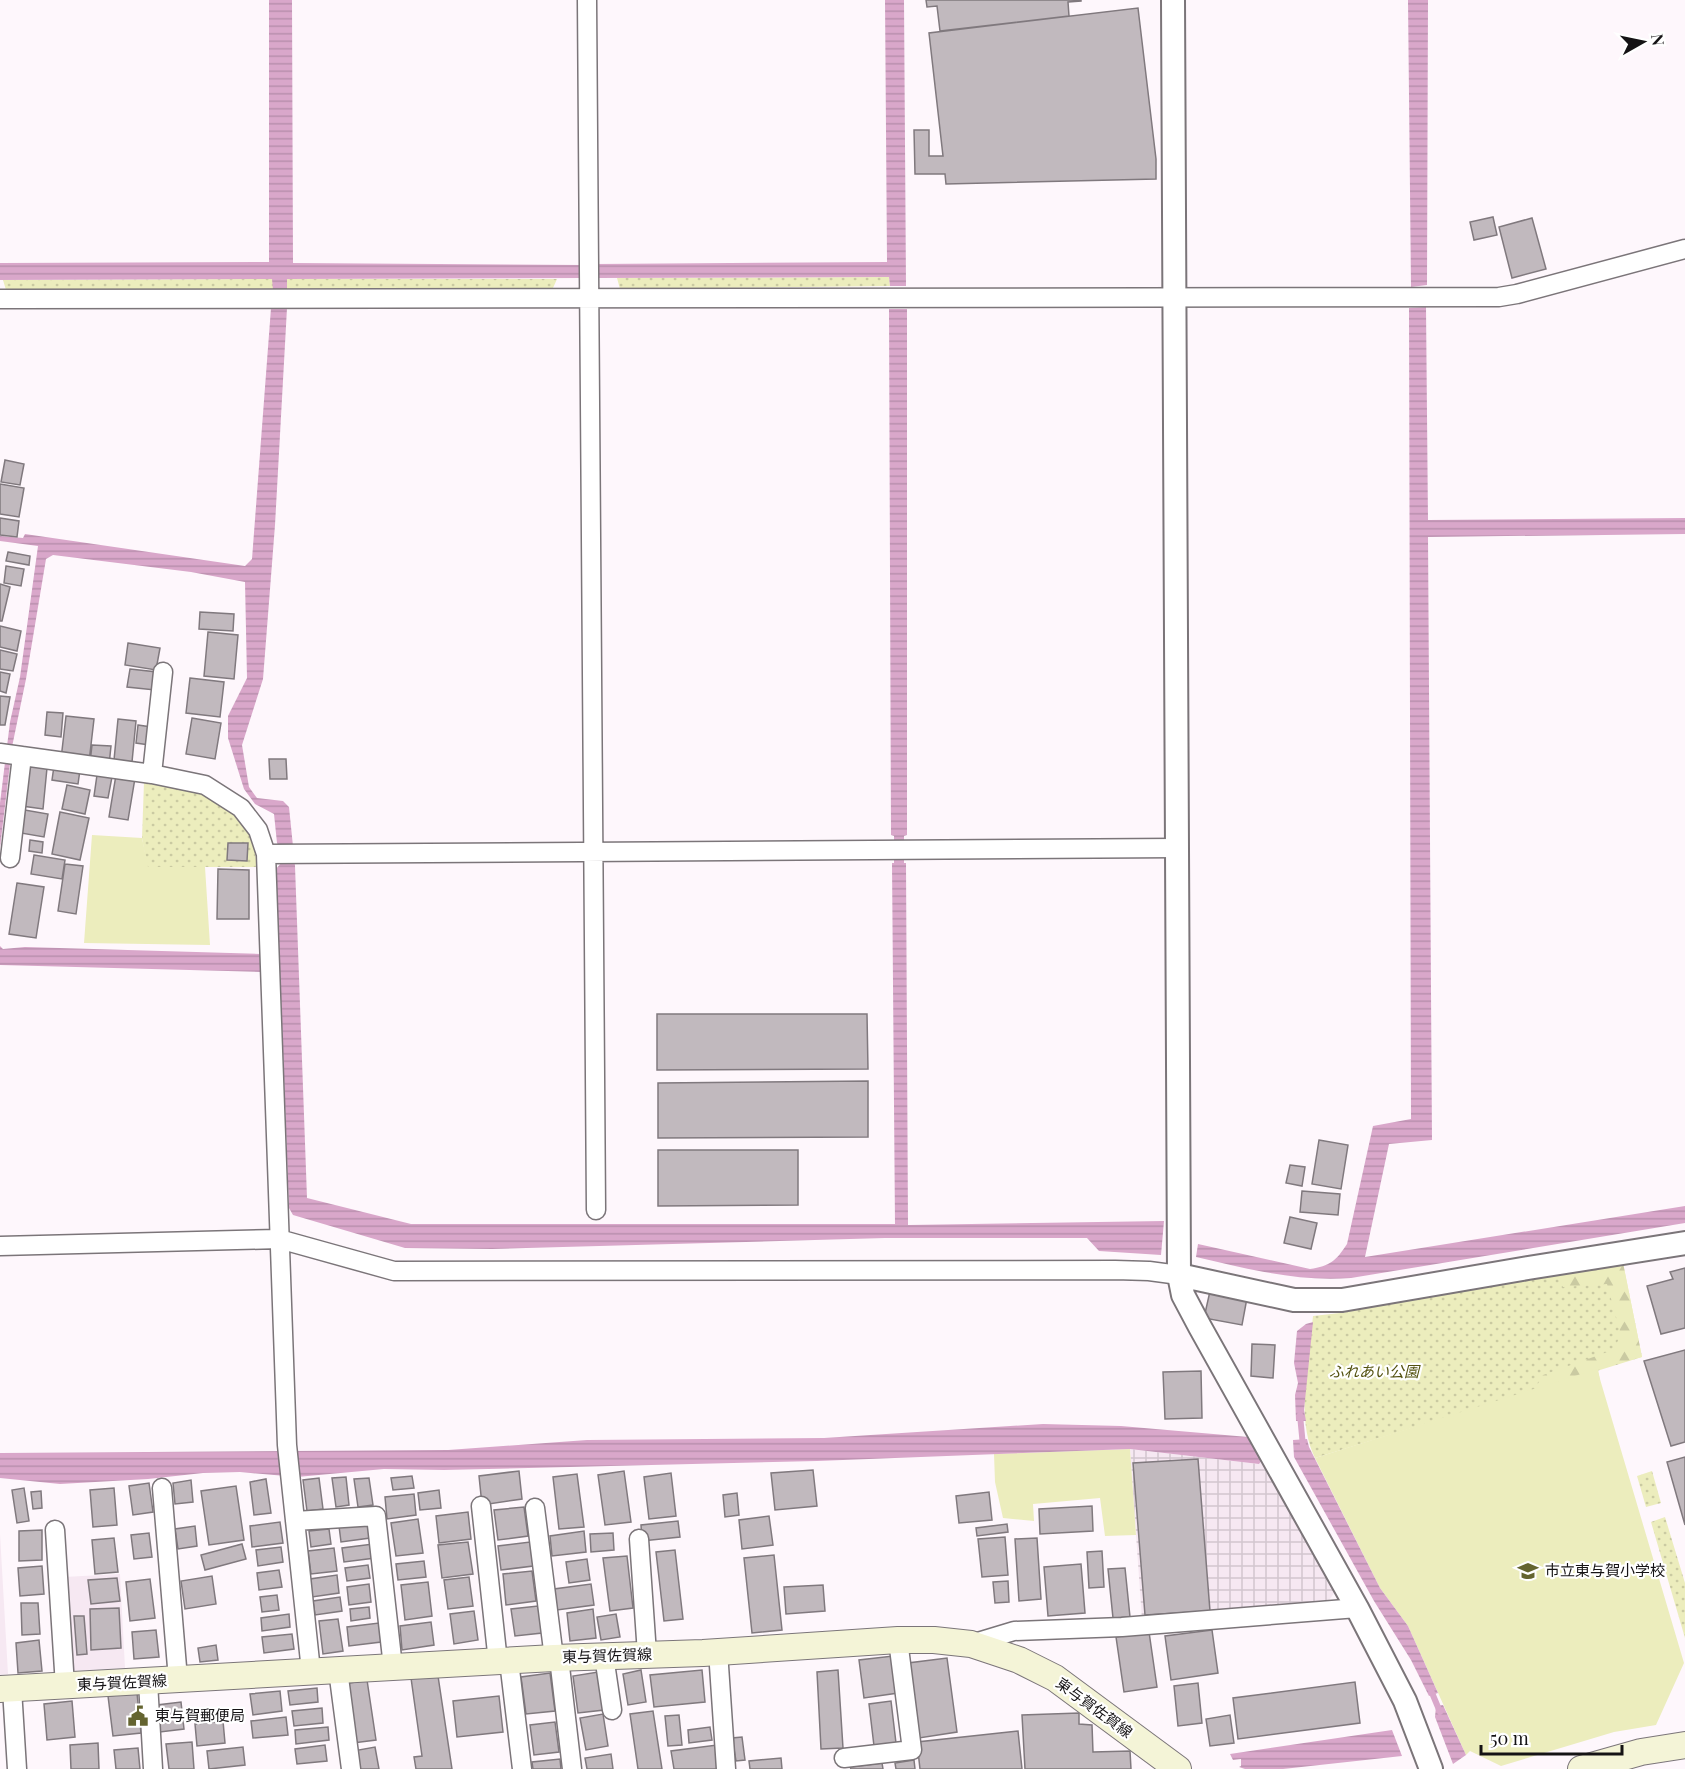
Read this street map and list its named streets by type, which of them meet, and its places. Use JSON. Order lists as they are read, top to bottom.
{
  "streets": {
    "main road": ["東与賀佐賀線"]
  },
  "parks": ["ふれあい公園"],
  "places": {
    "school or university": ["市立東与賀小学校"],
    "public building": ["東与賀郵便局"]
  },
  "scale_bar": "50 m",
  "north": "right"
}
